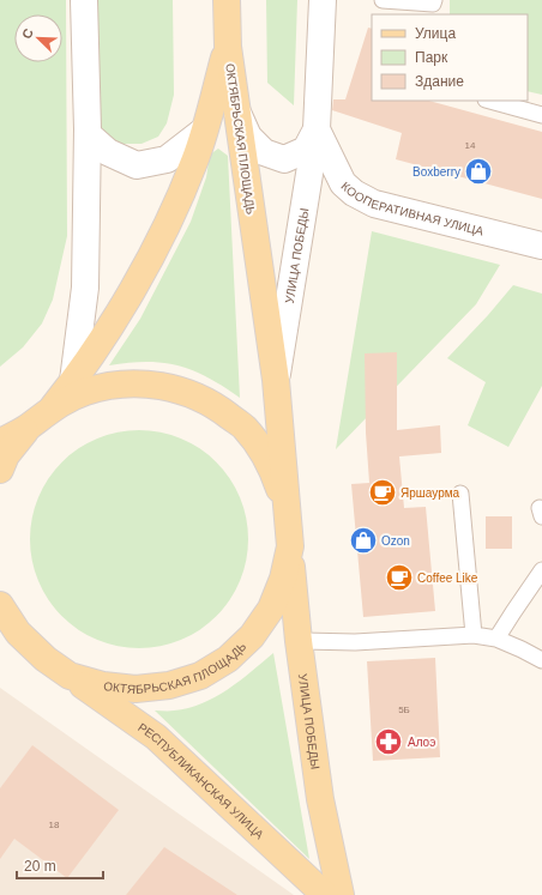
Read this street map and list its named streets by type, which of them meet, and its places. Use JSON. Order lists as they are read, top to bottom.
{
  "streets": {
    "main road": ["ОКТЯБРЬСКАЯ ПЛОЩАДЬ", "УЛИЦА ПОБЕДЫ", "РЕСПУБЛИКАНСКАЯ УЛИЦА"],
    "street": ["КООПЕРАТИВНАЯ УЛИЦА"]
  },
  "crossings": [
    ["ОКТЯБРЬСКАЯ ПЛОЩАДЬ", "УЛИЦА ПОБЕДЫ"],
    ["ОКТЯБРЬСКАЯ ПЛОЩАДЬ", "РЕСПУБЛИКАНСКАЯ УЛИЦА"],
    ["КООПЕРАТИВНАЯ УЛИЦА", "УЛИЦА ПОБЕДЫ"]
  ],
  "places": {
    "shop": ["Boxberry", "Ozon"],
    "cafe": ["Яршаурма", "Coffee Like"],
    "pharmacy": ["Алоэ"]
  },
  "house_numbers": ["14", "5Б", "18"],
  "legend": ["Улица", "Парк", "Здание"],
  "scale_bar": "20 m",
  "north": "top left"
}
